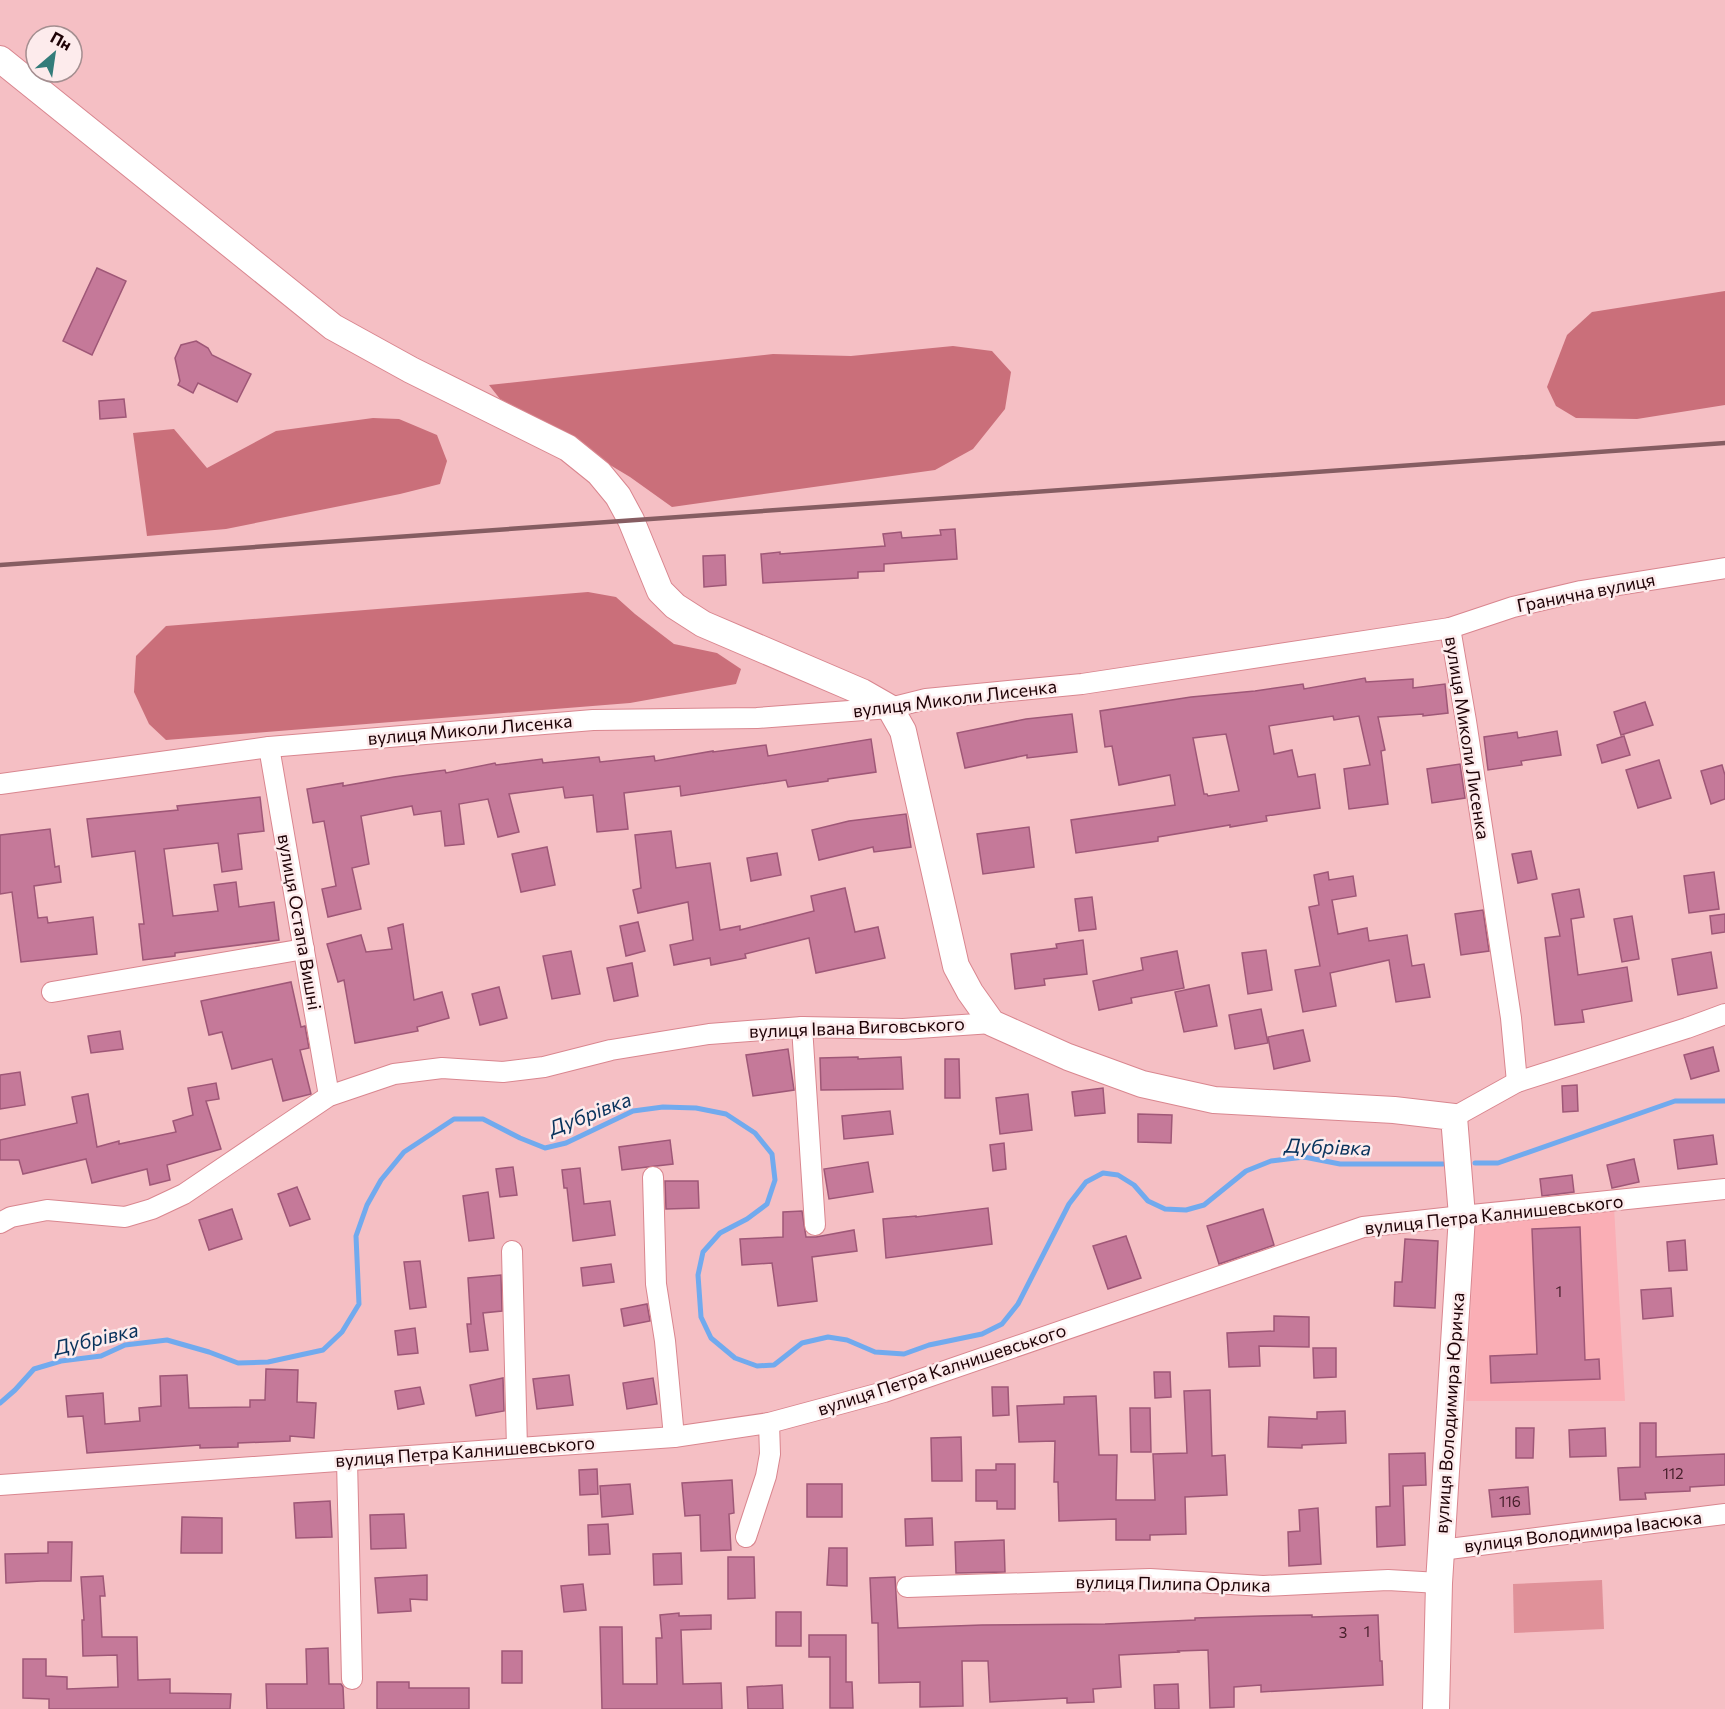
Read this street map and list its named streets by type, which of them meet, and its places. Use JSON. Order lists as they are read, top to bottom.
{
  "streets": {
    "main road": ["вулиця Івана Виговського", "вулиця Володимира Юричка"],
    "street": [
      "Гранична вулиця",
      "вулиця Миколи Лисенка",
      "вулиця Остапа Вишні",
      "вулиця Петра Калнишевського",
      "вулиця Володимира Івасюка",
      "вулиця Пилипа Орлика"
    ]
  },
  "crossings": [
    ["Гранична вулиця", "вулиця Миколи Лисенка"],
    ["вулиця Миколи Лисенка", "вулиця Остапа Вишні"],
    ["вулиця Остапа Вишні", "вулиця Івана Виговського"],
    ["вулиця Івана Виговського", "вулиця Володимира Юричка"],
    ["вулиця Петра Калнишевського", "вулиця Володимира Юричка"],
    ["вулиця Володимира Юричка", "вулиця Володимира Івасюка"],
    ["вулиця Володимира Юричка", "вулиця Пилипа Орлика"]
  ],
  "water": ["Дубрівка"],
  "house_numbers": [
    "1",
    "112",
    "116",
    "1",
    "3"
  ],
  "north": "top right"
}
